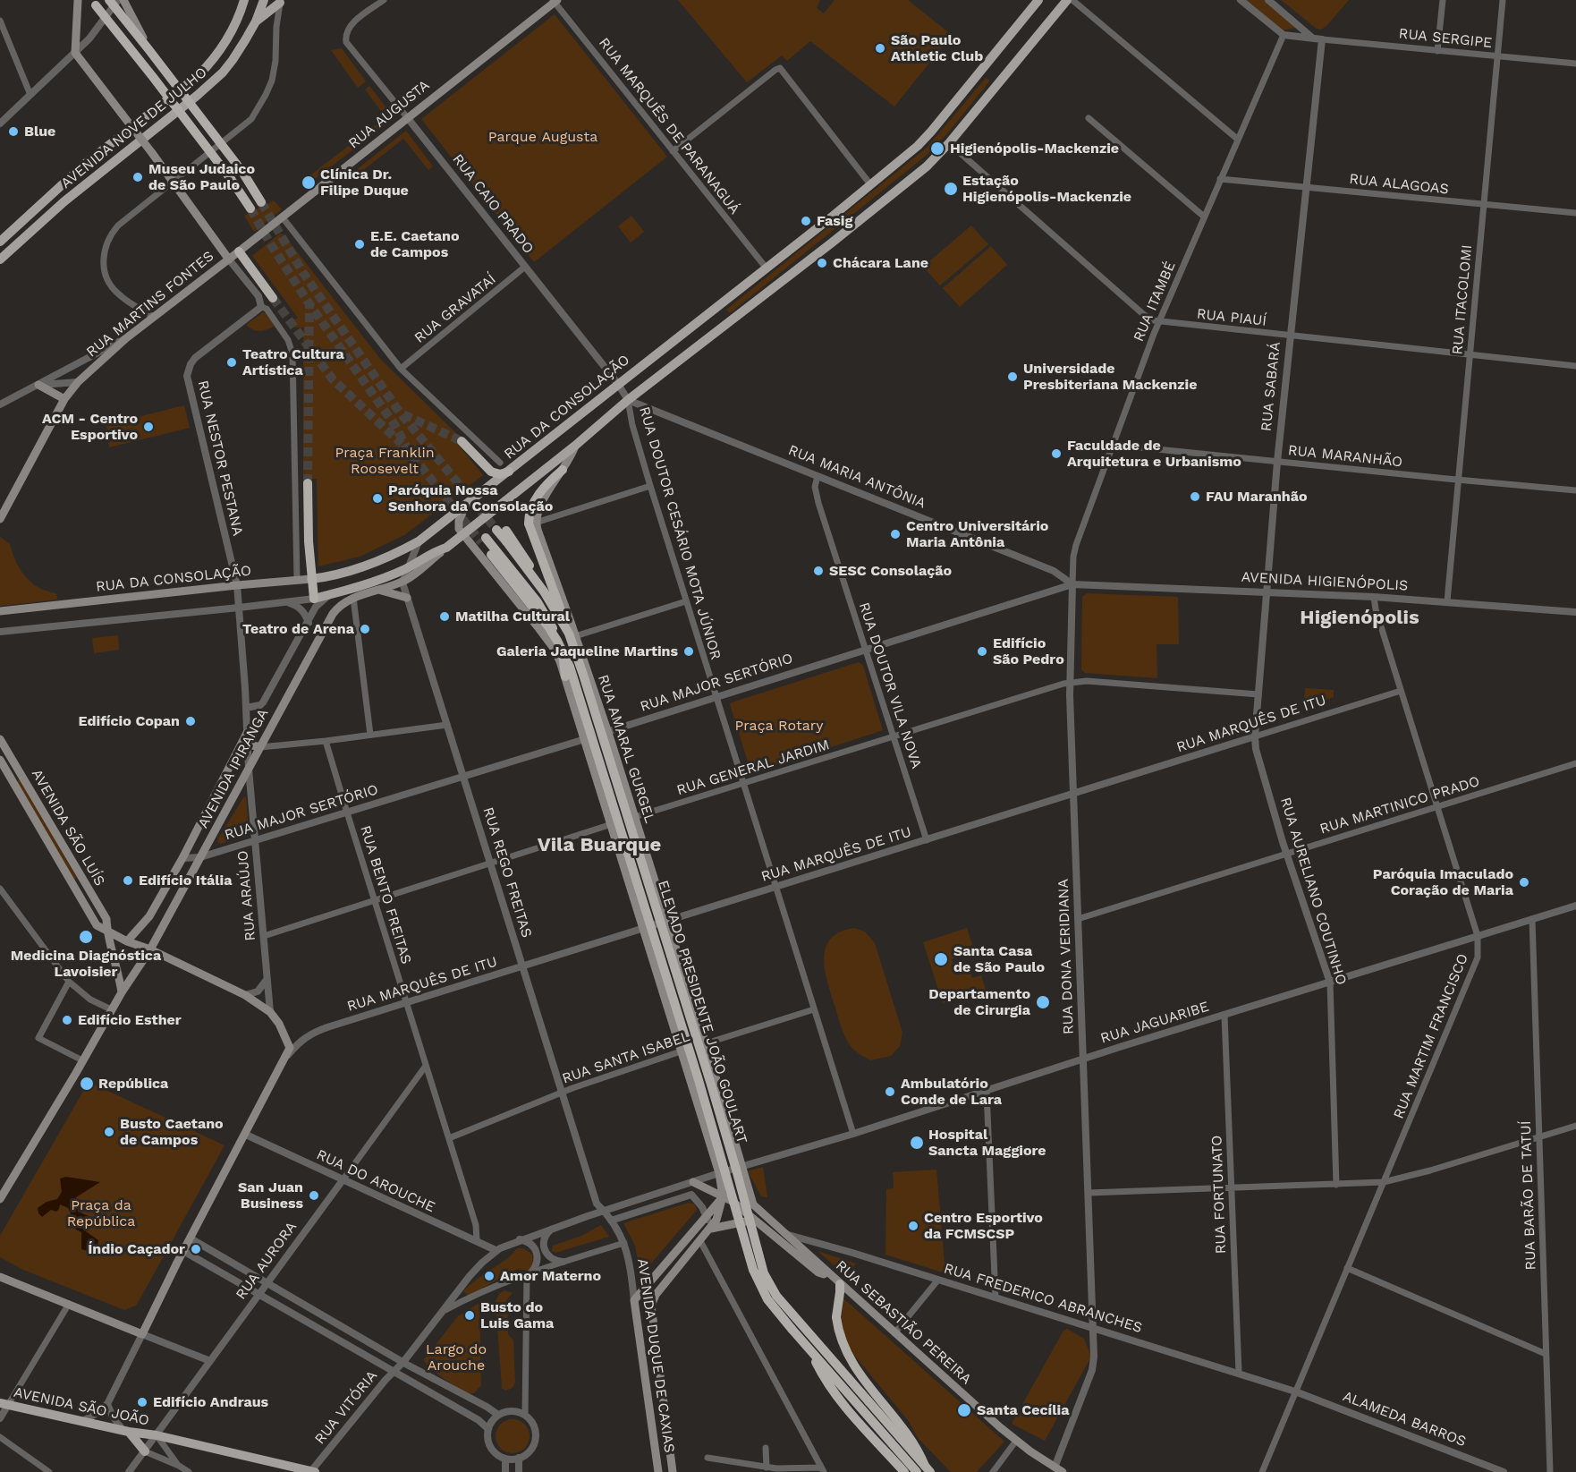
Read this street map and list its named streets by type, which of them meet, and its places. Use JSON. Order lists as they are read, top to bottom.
{
  "streets": {
    "highway": ["ELEVADO PRESIDENTE JOÃO GOULART"],
    "main road": [
      "RUA AUGUSTA",
      "AVENIDA NOVE DE JULHO",
      "RUA MARTINS FONTES",
      "RUA DA CONSOLAÇÃO",
      "RUA AMARAL GURGEL",
      "AVENIDA IPIRANGA",
      "AVENIDA SÃO LUÍS",
      "RUA SEBASTIÃO PEREIRA",
      "AVENIDA DUQUE DE CAXIAS",
      "AVENIDA SÃO JOÃO"
    ],
    "street": [
      "RUA SERGIPE",
      "RUA MARQUÊS DE PARANAGUÁ",
      "RUA ALAGOAS",
      "RUA CAIO PRADO",
      "RUA ITACOLOMI",
      "RUA ITAMBÉ",
      "RUA GRAVATAÍ",
      "RUA PIAUÍ",
      "RUA SABARÁ",
      "RUA MARANHÃO",
      "RUA NESTOR PESTANA",
      "RUA MARIA ANTÔNIA",
      "RUA DOUTOR CESÁRIO MOTA JÚNIOR",
      "AVENIDA HIGIENÓPOLIS",
      "RUA MAJOR SERTÓRIO",
      "RUA DOUTOR VILA NOVA",
      "RUA MARQUÊS DE ITU",
      "RUA GENERAL JARDIM",
      "RUA MARTINICO PRADO",
      "RUA REGO FREITAS",
      "RUA AURELIANO COUTINHO",
      "RUA BENTO FREITAS",
      "RUA ARAÚJO",
      "RUA DONA VERIDIANA",
      "RUA JAGUARIBE",
      "RUA MARTIM FRANCISCO",
      "RUA SANTA ISABEL",
      "RUA DO AROUCHE",
      "RUA FORTUNATO",
      "RUA BARÃO DE TATUÍ",
      "RUA AURORA",
      "RUA FREDERICO ABRANCHES",
      "RUA VITÓRIA",
      "ALAMEDA BARROS"
    ]
  },
  "crossings": [
    ["RUA SERGIPE", "RUA ITACOLOMI"],
    ["RUA SERGIPE", "RUA ITAMBÉ"],
    ["RUA SERGIPE", "RUA SABARÁ"],
    ["RUA AUGUSTA", "RUA MARQUÊS DE PARANAGUÁ"],
    ["RUA AUGUSTA", "RUA CAIO PRADO"],
    ["RUA AUGUSTA", "RUA MARTINS FONTES"],
    ["RUA MARQUÊS DE PARANAGUÁ", "RUA DA CONSOLAÇÃO"],
    ["RUA ALAGOAS", "RUA ITACOLOMI"],
    ["RUA ALAGOAS", "RUA ITAMBÉ"],
    ["RUA ALAGOAS", "RUA SABARÁ"],
    ["RUA CAIO PRADO", "RUA GRAVATAÍ"],
    ["RUA CAIO PRADO", "RUA DA CONSOLAÇÃO"],
    ["RUA CAIO PRADO", "RUA MARIA ANTÔNIA"],
    ["RUA CAIO PRADO", "RUA DOUTOR CESÁRIO MOTA JÚNIOR"],
    ["RUA ITACOLOMI", "RUA PIAUÍ"],
    ["RUA ITACOLOMI", "RUA MARANHÃO"],
    ["RUA ITACOLOMI", "AVENIDA HIGIENÓPOLIS"],
    ["RUA ITAMBÉ", "RUA PIAUÍ"],
    ["RUA ITAMBÉ", "RUA MARANHÃO"],
    ["RUA ITAMBÉ", "RUA MARIA ANTÔNIA"],
    ["RUA ITAMBÉ", "AVENIDA HIGIENÓPOLIS"],
    ["RUA ITAMBÉ", "RUA MAJOR SERTÓRIO"],
    ["RUA ITAMBÉ", "RUA DONA VERIDIANA"],
    ["RUA PIAUÍ", "RUA SABARÁ"],
    ["RUA SABARÁ", "RUA MARANHÃO"],
    ["RUA SABARÁ", "AVENIDA HIGIENÓPOLIS"],
    ["RUA SABARÁ", "RUA MARQUÊS DE ITU"],
    ["RUA SABARÁ", "RUA GENERAL JARDIM"],
    ["RUA SABARÁ", "RUA AURELIANO COUTINHO"],
    ["RUA DA CONSOLAÇÃO", "RUA NESTOR PESTANA"],
    ["RUA DA CONSOLAÇÃO", "RUA ARAÚJO"],
    ["RUA NESTOR PESTANA", "RUA ARAÚJO"],
    ["RUA MARIA ANTÔNIA", "RUA DOUTOR CESÁRIO MOTA JÚNIOR"],
    ["RUA MARIA ANTÔNIA", "AVENIDA HIGIENÓPOLIS"],
    ["RUA MARIA ANTÔNIA", "RUA MAJOR SERTÓRIO"],
    ["RUA MARIA ANTÔNIA", "RUA DOUTOR VILA NOVA"],
    ["RUA MARIA ANTÔNIA", "RUA DONA VERIDIANA"],
    ["RUA DOUTOR CESÁRIO MOTA JÚNIOR", "RUA MAJOR SERTÓRIO"],
    ["RUA DOUTOR CESÁRIO MOTA JÚNIOR", "RUA MARQUÊS DE ITU"],
    ["RUA DOUTOR CESÁRIO MOTA JÚNIOR", "RUA GENERAL JARDIM"],
    ["RUA DOUTOR CESÁRIO MOTA JÚNIOR", "RUA JAGUARIBE"],
    ["RUA DOUTOR CESÁRIO MOTA JÚNIOR", "RUA SANTA ISABEL"],
    ["AVENIDA HIGIENÓPOLIS", "RUA MAJOR SERTÓRIO"],
    ["AVENIDA HIGIENÓPOLIS", "RUA DONA VERIDIANA"],
    ["AVENIDA HIGIENÓPOLIS", "RUA MARTIM FRANCISCO"],
    ["RUA MAJOR SERTÓRIO", "RUA DOUTOR VILA NOVA"],
    ["RUA MAJOR SERTÓRIO", "RUA AMARAL GURGEL"],
    ["RUA MAJOR SERTÓRIO", "AVENIDA IPIRANGA"],
    ["RUA MAJOR SERTÓRIO", "RUA REGO FREITAS"],
    ["RUA MAJOR SERTÓRIO", "RUA BENTO FREITAS"],
    ["RUA MAJOR SERTÓRIO", "RUA ARAÚJO"],
    ["RUA MAJOR SERTÓRIO", "RUA DONA VERIDIANA"],
    ["RUA DOUTOR VILA NOVA", "RUA MARQUÊS DE ITU"],
    ["RUA DOUTOR VILA NOVA", "RUA GENERAL JARDIM"],
    ["RUA MARQUÊS DE ITU", "RUA AMARAL GURGEL"],
    ["RUA MARQUÊS DE ITU", "RUA REGO FREITAS"],
    ["RUA MARQUÊS DE ITU", "RUA AURELIANO COUTINHO"],
    ["RUA MARQUÊS DE ITU", "RUA BENTO FREITAS"],
    ["RUA MARQUÊS DE ITU", "RUA DONA VERIDIANA"],
    ["RUA MARQUÊS DE ITU", "RUA MARTIM FRANCISCO"],
    ["RUA AMARAL GURGEL", "RUA GENERAL JARDIM"],
    ["RUA AMARAL GURGEL", "ELEVADO PRESIDENTE JOÃO GOULART"],
    ["RUA AMARAL GURGEL", "RUA JAGUARIBE"],
    ["RUA AMARAL GURGEL", "RUA SANTA ISABEL"],
    ["RUA AMARAL GURGEL", "RUA SEBASTIÃO PEREIRA"],
    ["RUA GENERAL JARDIM", "RUA REGO FREITAS"],
    ["RUA GENERAL JARDIM", "RUA BENTO FREITAS"],
    ["RUA GENERAL JARDIM", "RUA ARAÚJO"],
    ["RUA GENERAL JARDIM", "RUA DONA VERIDIANA"],
    ["AVENIDA IPIRANGA", "AVENIDA SÃO LUÍS"],
    ["AVENIDA IPIRANGA", "RUA ARAÚJO"],
    ["RUA MARTINICO PRADO", "RUA AURELIANO COUTINHO"],
    ["RUA MARTINICO PRADO", "RUA DONA VERIDIANA"],
    ["RUA MARTINICO PRADO", "RUA MARTIM FRANCISCO"],
    ["RUA REGO FREITAS", "RUA SANTA ISABEL"],
    ["RUA AURELIANO COUTINHO", "RUA JAGUARIBE"],
    ["RUA BENTO FREITAS", "RUA SANTA ISABEL"],
    ["RUA BENTO FREITAS", "RUA DO AROUCHE"],
    ["RUA BENTO FREITAS", "RUA AURORA"],
    ["RUA DONA VERIDIANA", "RUA JAGUARIBE"],
    ["RUA DONA VERIDIANA", "RUA FREDERICO ABRANCHES"],
    ["RUA DONA VERIDIANA", "RUA SEBASTIÃO PEREIRA"],
    ["RUA JAGUARIBE", "RUA MARTIM FRANCISCO"],
    ["RUA JAGUARIBE", "RUA FORTUNATO"],
    ["RUA JAGUARIBE", "RUA BARÃO DE TATUÍ"],
    ["RUA JAGUARIBE", "RUA SEBASTIÃO PEREIRA"],
    ["RUA MARTIM FRANCISCO", "RUA FREDERICO ABRANCHES"],
    ["RUA MARTIM FRANCISCO", "ALAMEDA BARROS"],
    ["RUA DO AROUCHE", "RUA AURORA"],
    ["RUA FORTUNATO", "RUA FREDERICO ABRANCHES"],
    ["RUA AURORA", "AVENIDA SÃO JOÃO"],
    ["RUA FREDERICO ABRANCHES", "RUA SEBASTIÃO PEREIRA"],
    ["RUA FREDERICO ABRANCHES", "ALAMEDA BARROS"],
    ["AVENIDA SÃO JOÃO", "RUA VITÓRIA"]
  ],
  "districts": ["Higienópolis", "Vila Buarque"],
  "parks": [
    "Parque Augusta",
    "Praça Franklin Roosevelt",
    "Praça Rotary",
    "Praça da República",
    "Largo do Arouche"
  ],
  "places": [
    "São Paulo Athletic Club",
    "Blue",
    "Higienópolis-Mackenzie",
    "Museu Judaico de São Paulo",
    "Clínica Dr. Filipe Duque",
    "Estação Higienópolis-Mackenzie",
    "Fasig",
    "E.E. Caetano de Campos",
    "Chácara Lane",
    "Teatro Cultura Artística",
    "Universidade Presbiteriana Mackenzie",
    "ACM - Centro Esportivo",
    "Faculdade de Arquitetura e Urbanismo",
    "FAU Maranhão",
    "Paróquia Nossa Senhora da Consolação",
    "Centro Universitário Maria Antônia",
    "SESC Consolação",
    "Matilha Cultural",
    "Teatro de Arena",
    "Galeria Jaqueline Martins",
    "Edifício São Pedro",
    "Edifício Copan",
    "Edifício Itália",
    "Paróquia Imaculado Coração de Maria",
    "Medicina Diagnóstica Lavoisier",
    "Santa Casa de São Paulo",
    "Departamento de Cirurgia",
    "Edifício Esther",
    "República",
    "Ambulatório Conde de Lara",
    "Busto Caetano de Campos",
    "Hospital Sancta Maggiore",
    "San Juan Business",
    "Centro Esportivo da FCMSCSP",
    "Índio Caçador",
    "Amor Materno",
    "Busto do Luis Gama",
    "Edifício Andraus",
    "Santa Cecília"
  ]
}
